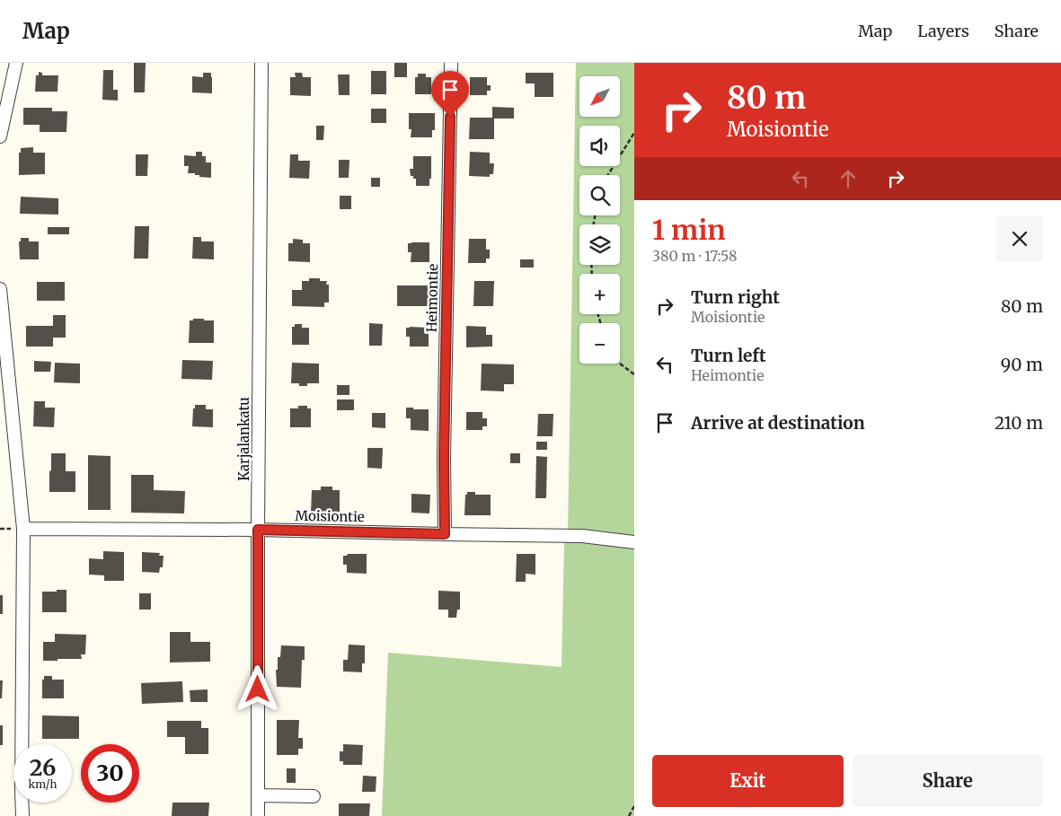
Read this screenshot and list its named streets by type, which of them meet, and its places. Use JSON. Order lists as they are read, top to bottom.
{
  "streets": {
    "street": ["Heimontie", "Karjalankatu", "Moisiontie"]
  },
  "crossings": [
    ["Heimontie", "Moisiontie"],
    ["Karjalankatu", "Moisiontie"]
  ],
  "north": "bottom left",
  "page": {
    "header": "Map",
    "nav": ["Map", "Layers", "Share"],
    "turn": ["80 m", "Moisiontie"],
    "map_buttons": ["+", "−"],
    "heading": ["1 min", "380 m · 17:58"],
    "list": [
      {
        "name": "Turn right",
        "note": "Moisiontie",
        "value": "80 m"
      },
      {
        "name": "Turn left",
        "note": "Heimontie",
        "value": "90 m"
      },
      {
        "name": "Arrive at destination",
        "value": "210 m"
      }
    ],
    "speed": "26 km/h",
    "limit": "30",
    "buttons": ["Exit", "Share"]
  }
}
